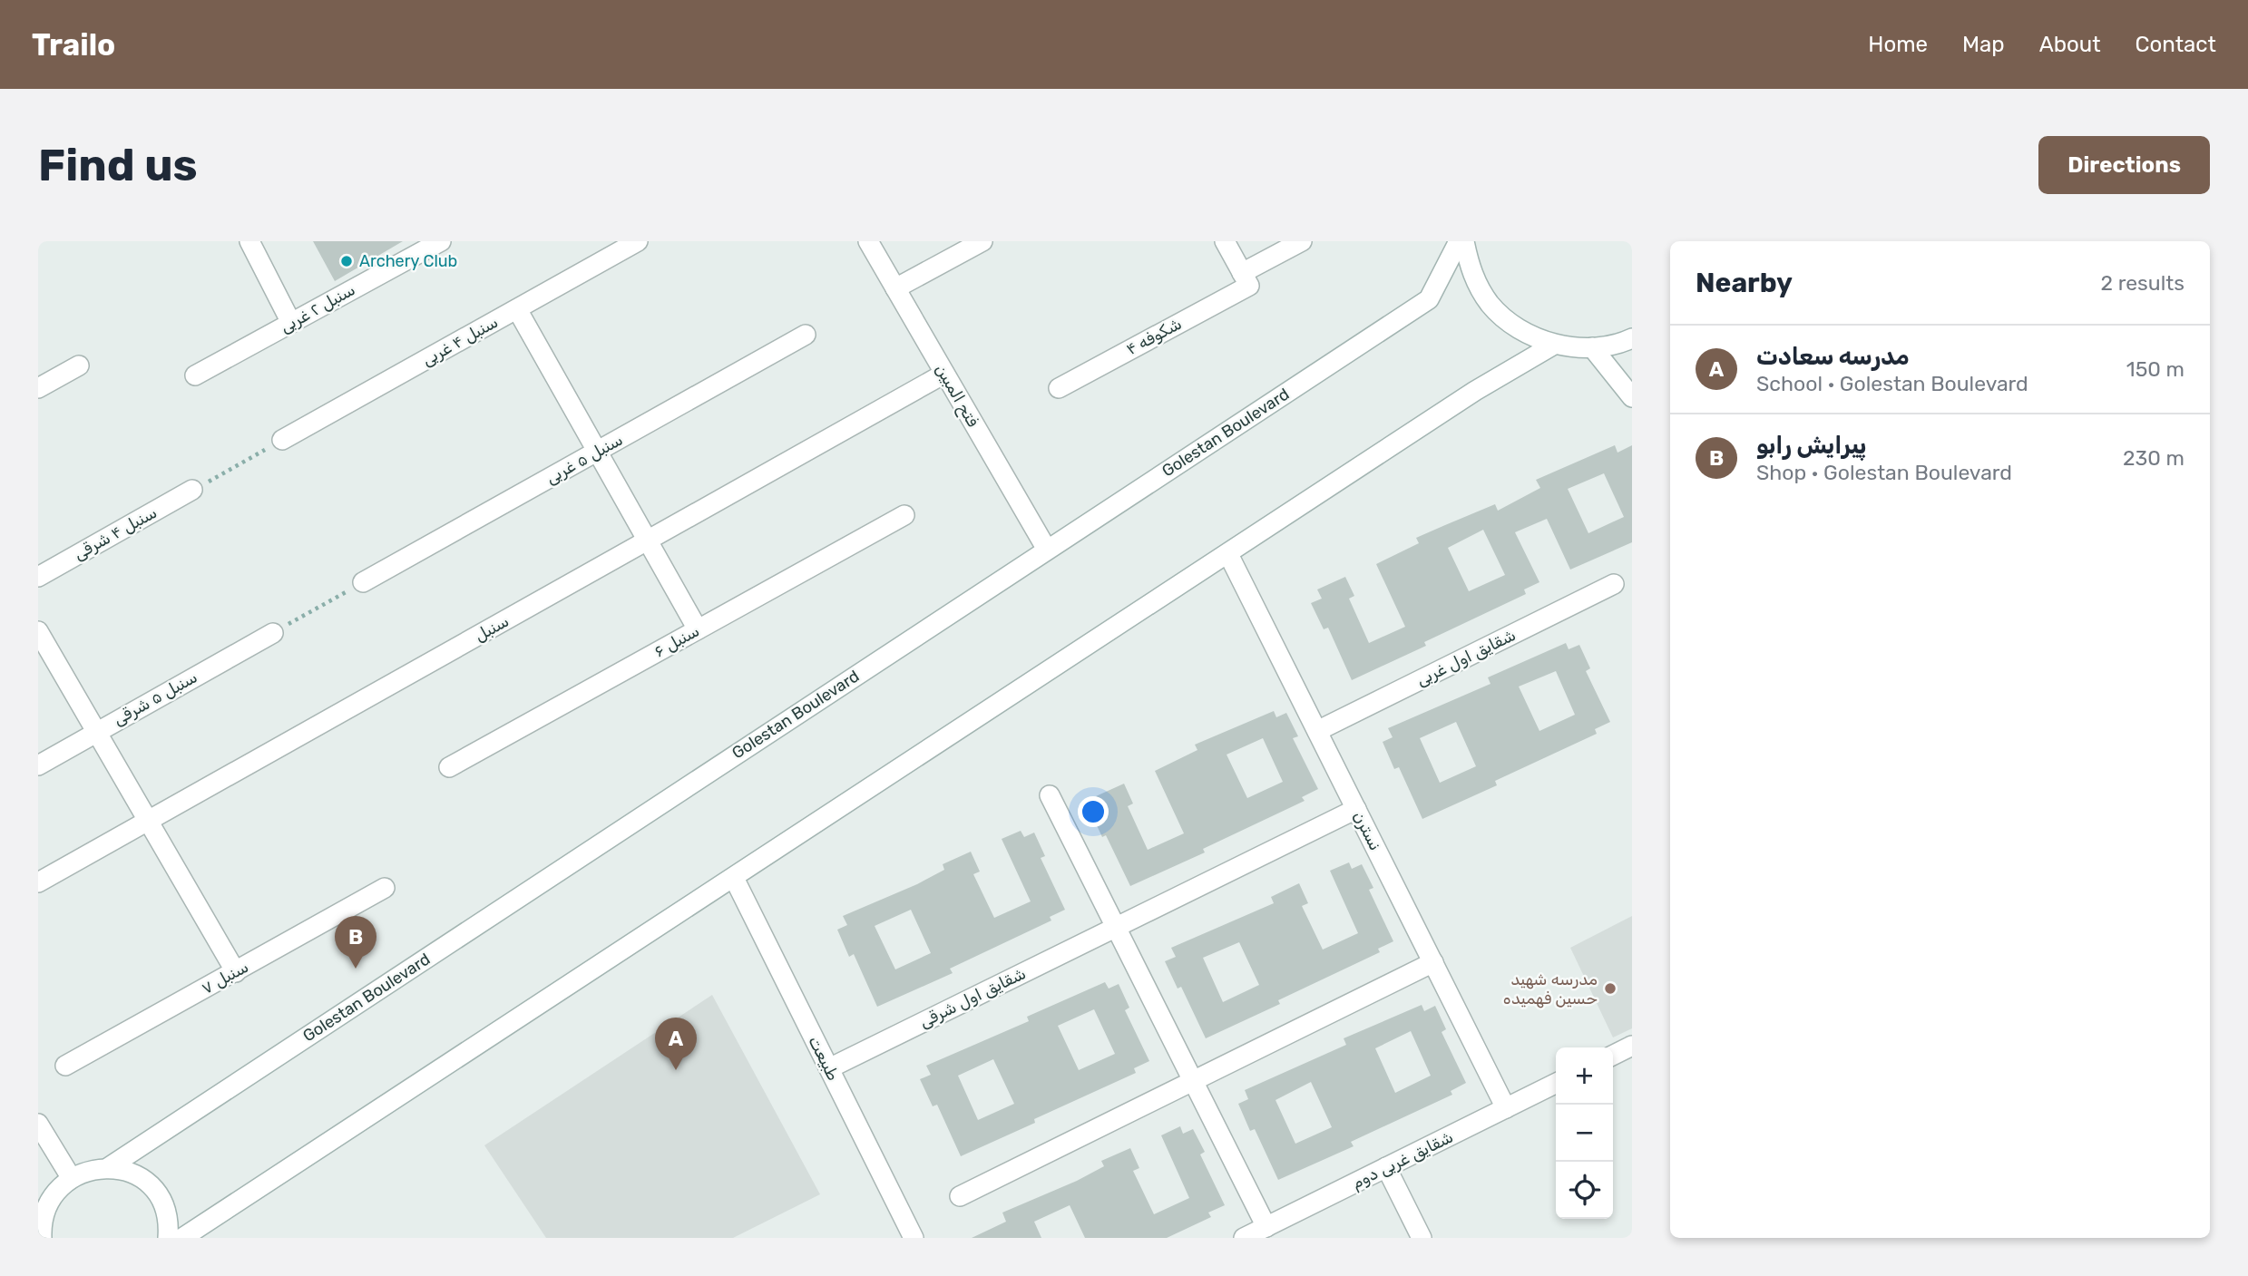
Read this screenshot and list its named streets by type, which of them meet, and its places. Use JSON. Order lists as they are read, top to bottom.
{
  "streets": {
    "street": [
      "سنبل ۲ غربی",
      "شکوفه ۴",
      "سنبل ۴ غربی",
      "فتح المبین",
      "Golestan Boulevard",
      "سنبل ۵ غربی",
      "سنبل ۴ شرقی",
      "سنبل",
      "سنبل ۶",
      "شقایق اول غربی",
      "سنبل ۵ شرقی",
      "نسترن",
      "سنبل ۷",
      "شقایق اول شرقی",
      "طبیعت",
      "شقایق غربی دوم"
    ]
  },
  "crossings": [
    ["فتح المبین", "Golestan Boulevard"],
    ["فتح المبین", "سنبل"],
    ["شقایق اول غربی", "نسترن"],
    ["نسترن", "شقایق غربی دوم"],
    ["شقایق اول شرقی", "طبیعت"]
  ],
  "places": ["Archery Club", "مدرسه شهید حسین فهمیده"],
  "page": {
    "header": "Trailo",
    "nav": [
      "Home",
      "Map",
      "About",
      "Contact"
    ],
    "buttons": "Directions",
    "title": "Find us",
    "heading": ["Nearby", "2 results"],
    "list": [
      {
        "mark": "A",
        "name": "مدرسه سعادت",
        "note": "School · Golestan Boulevard",
        "value": "150 m"
      },
      {
        "mark": "B",
        "name": "پیرایش رابو",
        "note": "Shop · Golestan Boulevard",
        "value": "230 m"
      }
    ],
    "pins": ["B", "A"],
    "map_buttons": ["+", "−"]
  }
}
